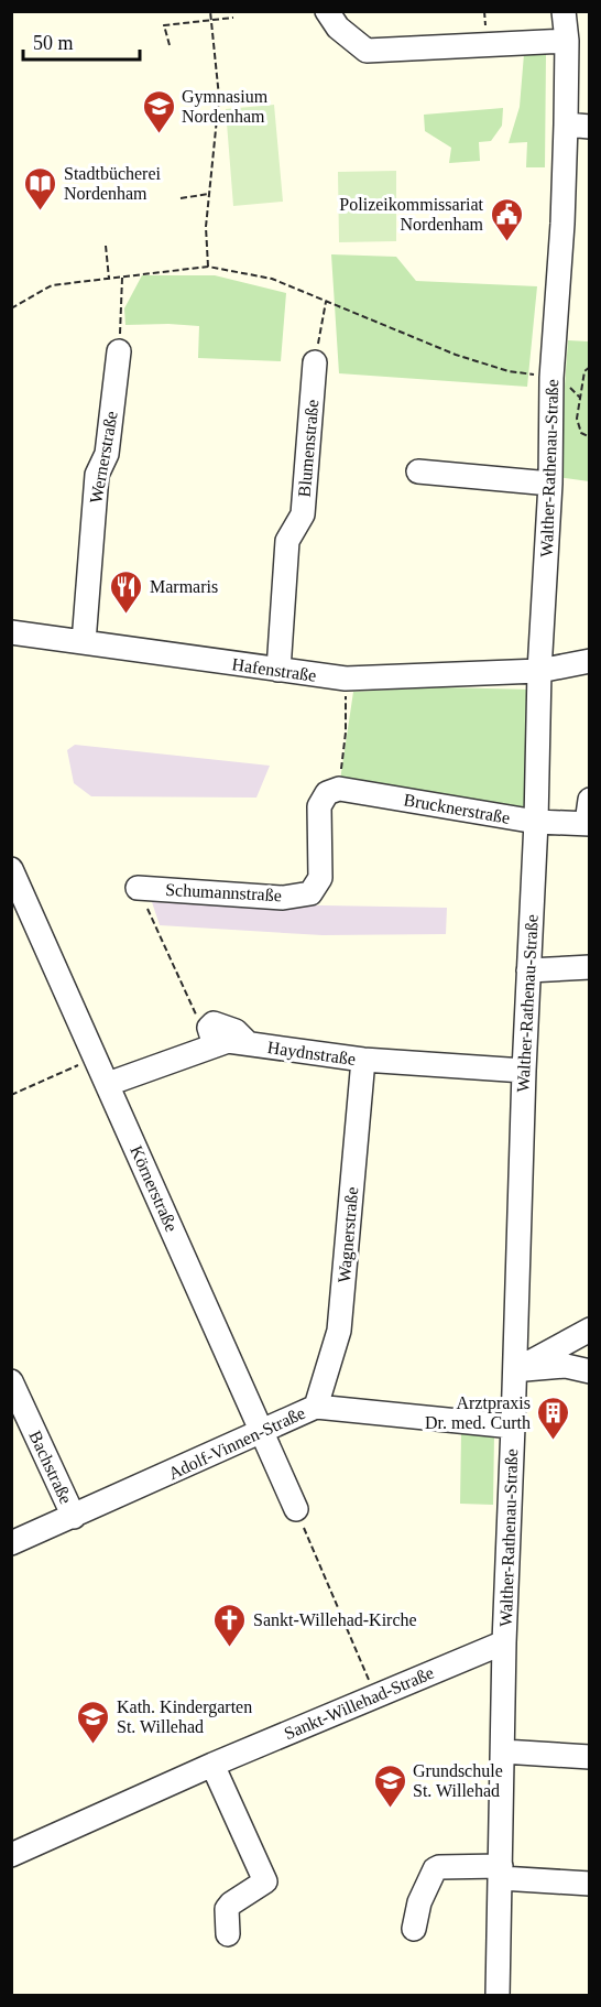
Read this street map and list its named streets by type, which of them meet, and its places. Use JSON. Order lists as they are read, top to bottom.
{
  "streets": {
    "street": [
      "Blumenstraße",
      "Wernerstraße",
      "Walther-Rathenau-Straße",
      "Hafenstraße",
      "Brucknerstraße",
      "Schumannstraße",
      "Haydnstraße",
      "Körnerstraße",
      "Wagnerstraße",
      "Adolf-Vinnen-Straße",
      "Bachstraße",
      "Sankt-Willehad-Straße"
    ]
  },
  "crossings": [
    ["Blumenstraße", "Hafenstraße"],
    ["Wernerstraße", "Hafenstraße"],
    ["Walther-Rathenau-Straße", "Hafenstraße"],
    ["Walther-Rathenau-Straße", "Brucknerstraße"],
    ["Walther-Rathenau-Straße", "Haydnstraße"],
    ["Walther-Rathenau-Straße", "Adolf-Vinnen-Straße"],
    ["Walther-Rathenau-Straße", "Sankt-Willehad-Straße"],
    ["Brucknerstraße", "Schumannstraße"],
    ["Haydnstraße", "Körnerstraße"],
    ["Haydnstraße", "Wagnerstraße"],
    ["Körnerstraße", "Adolf-Vinnen-Straße"],
    ["Wagnerstraße", "Adolf-Vinnen-Straße"],
    ["Adolf-Vinnen-Straße", "Bachstraße"]
  ],
  "places": {
    "school or university": ["Gymnasium Nordenham", "Kath. Kindergarten St. Willehad", "Grundschule St. Willehad"],
    "library": ["Stadtbücherei Nordenham"],
    "public building": ["Polizeikommissariat Nordenham"],
    "restaurant": ["Marmaris"],
    "building": ["Arztpraxis Dr. med. Curth"],
    "church": ["Sankt-Willehad-Kirche"]
  },
  "scale_bar": "50 m"
}
